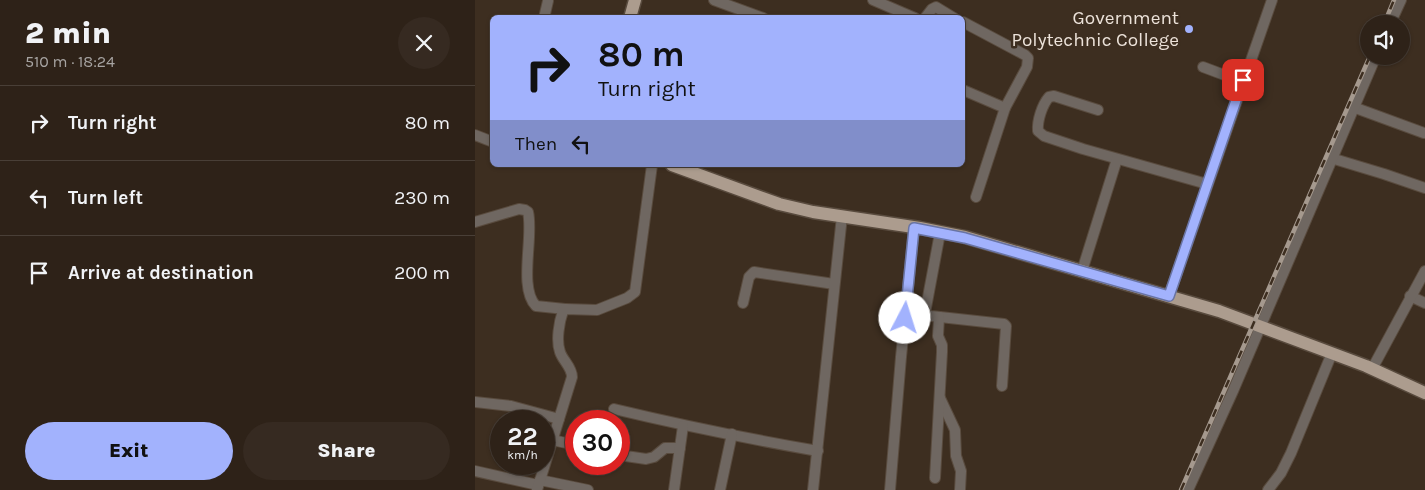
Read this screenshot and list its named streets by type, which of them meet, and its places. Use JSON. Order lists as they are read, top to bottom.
{
  "places": ["Government Polytechnic College"],
  "page": {
    "heading": ["2 min", "510 m · 18:24"],
    "turn": ["80 m", "Turn right"],
    "list": [
      {
        "name": "Turn right",
        "value": "80 m"
      },
      {
        "name": "Turn left",
        "value": "230 m"
      },
      {
        "name": "Arrive at destination",
        "value": "200 m"
      }
    ],
    "then": "Then",
    "speed": "22 km/h",
    "limit": "30",
    "buttons": ["Exit", "Share"]
  }
}
